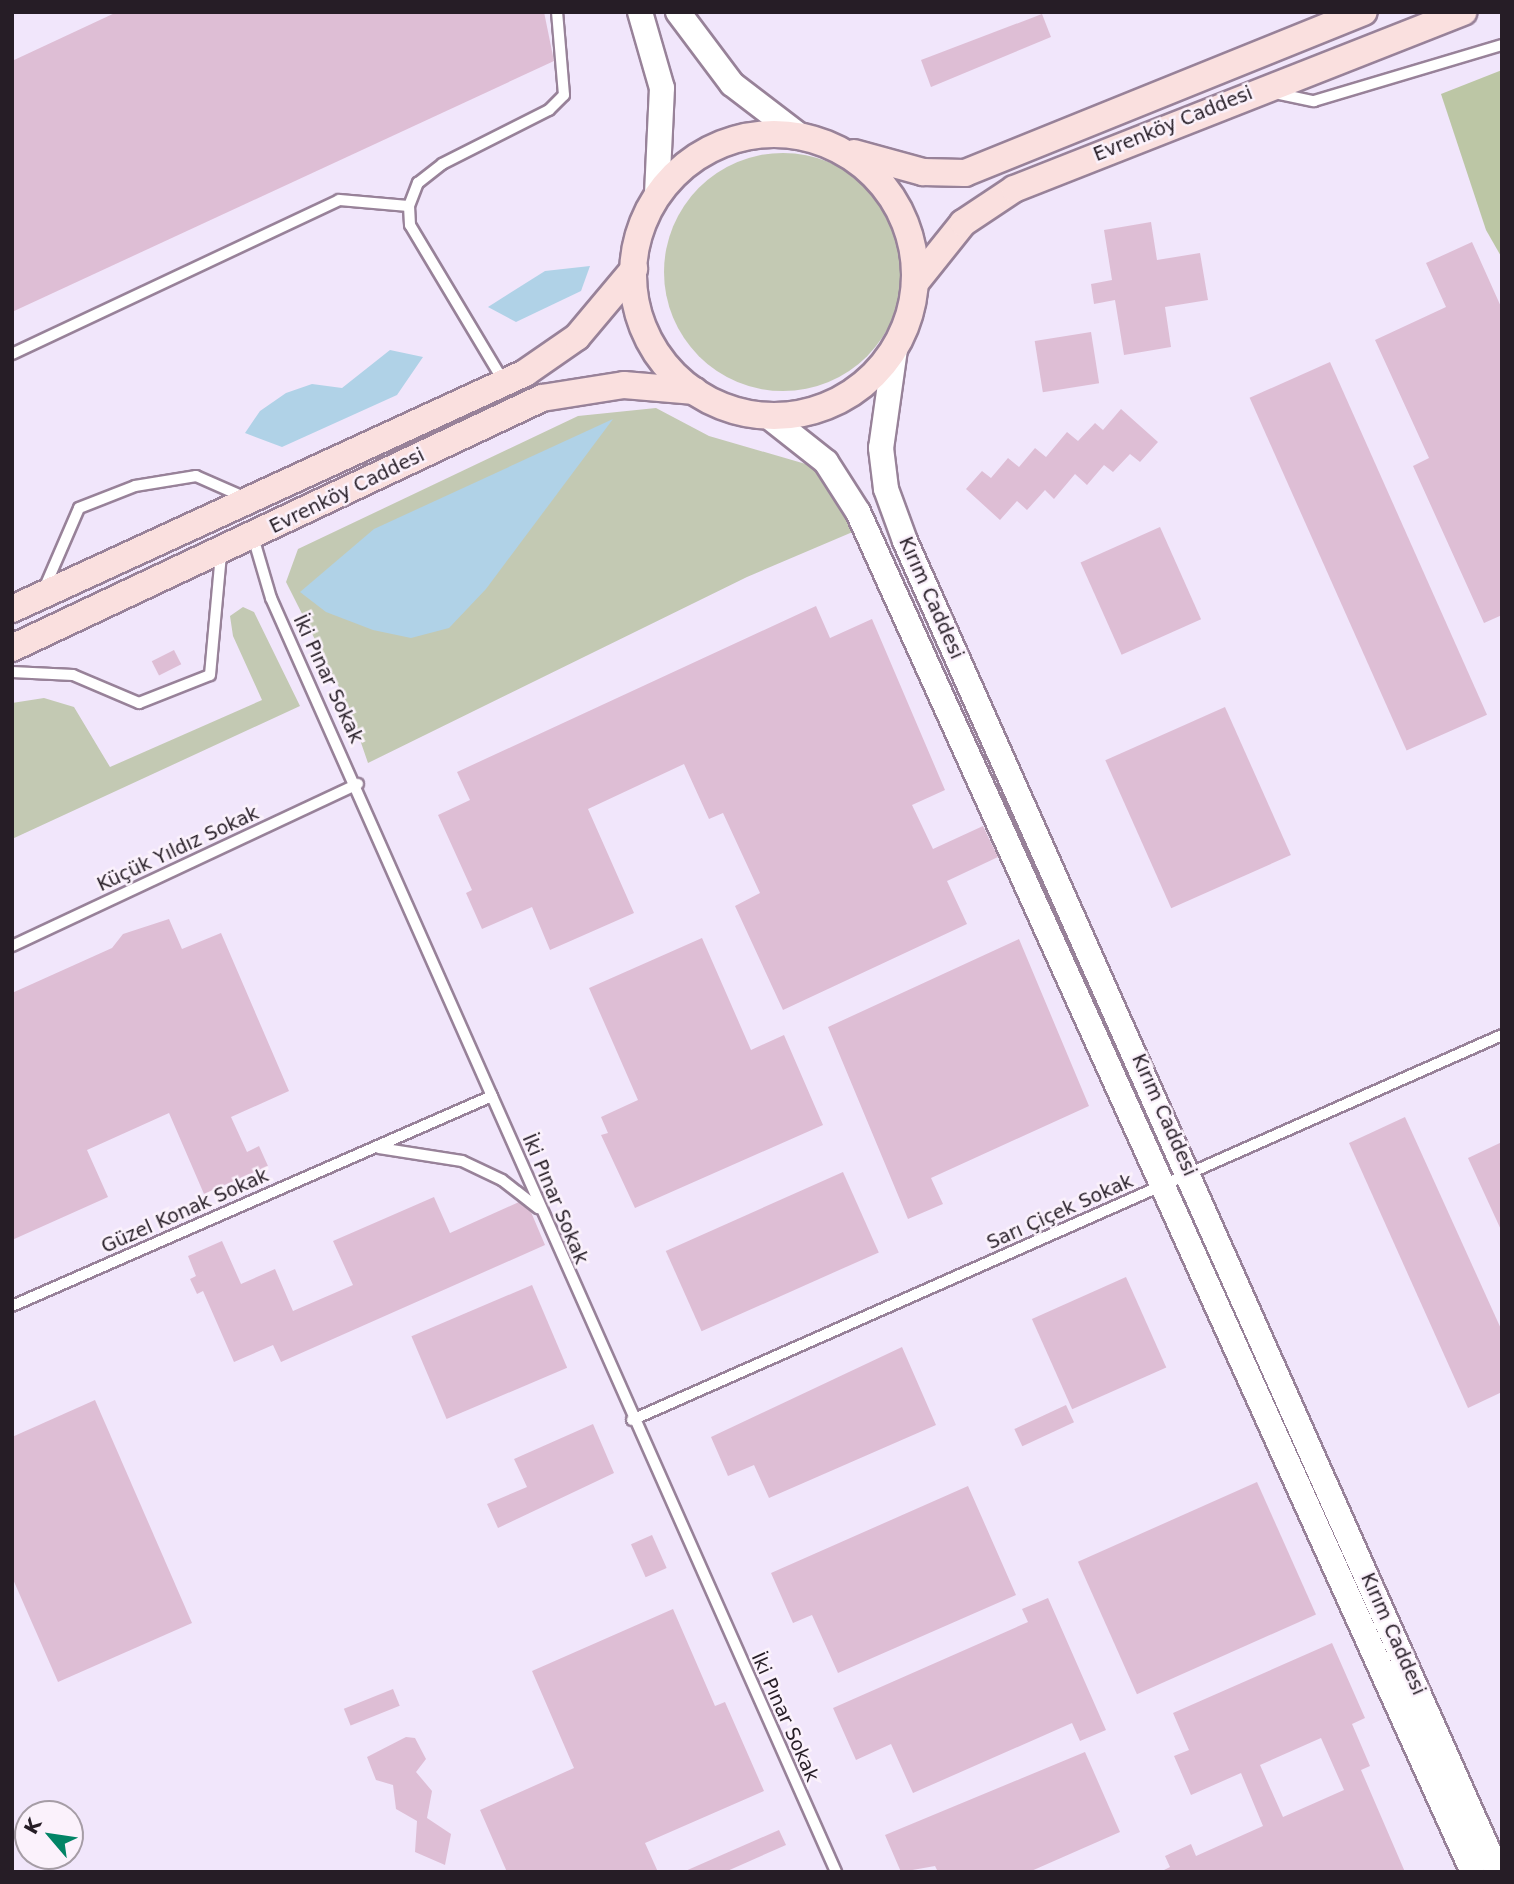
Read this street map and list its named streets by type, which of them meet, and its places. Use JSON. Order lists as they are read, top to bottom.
{
  "streets": {
    "main road": ["Evrenköy Caddesi"],
    "street": ["Kırım Caddesi"],
    "lane": [
      "İki Pınar Sokak",
      "Küçük Yıldız Sokak",
      "Güzel Konak Sokak",
      "Sarı Çiçek Sokak"
    ]
  },
  "crossings": [
    ["Evrenköy Caddesi", "İki Pınar Sokak"],
    ["Kırım Caddesi", "Sarı Çiçek Sokak"],
    ["İki Pınar Sokak", "Küçük Yıldız Sokak"],
    ["İki Pınar Sokak", "Güzel Konak Sokak"],
    ["İki Pınar Sokak", "Sarı Çiçek Sokak"]
  ],
  "north": "top left"
}
